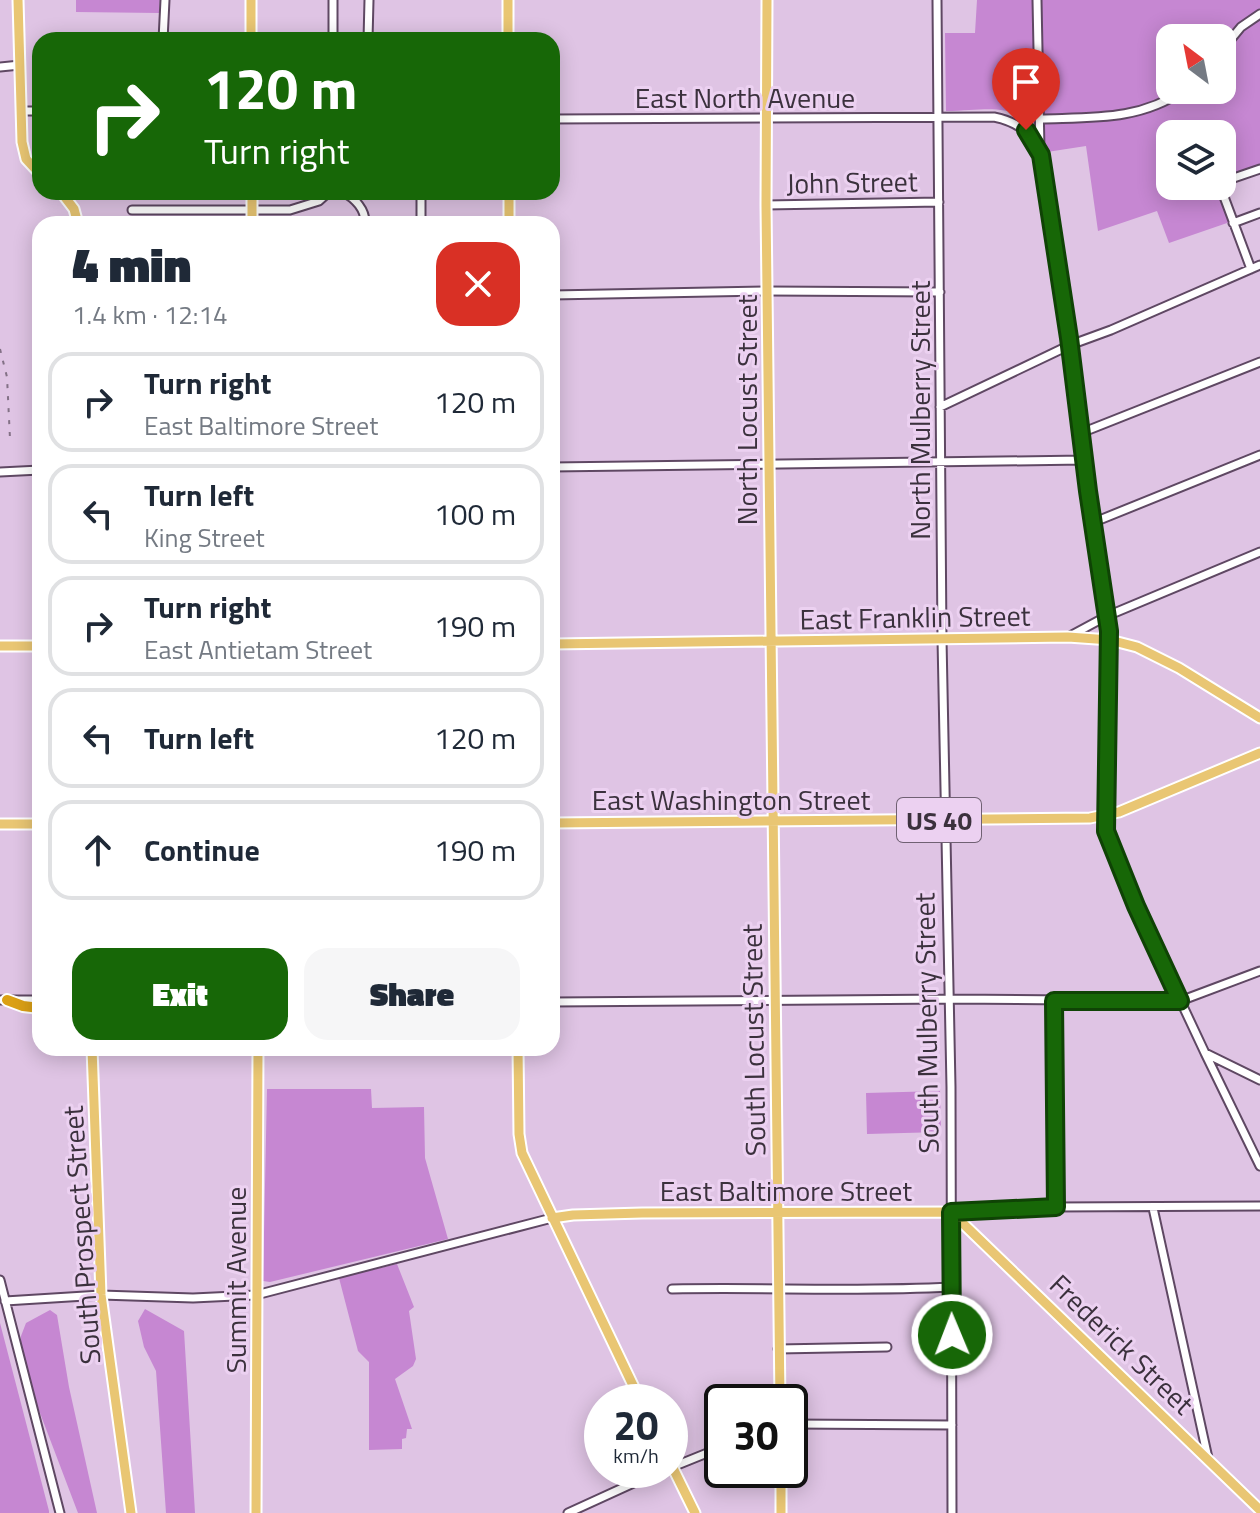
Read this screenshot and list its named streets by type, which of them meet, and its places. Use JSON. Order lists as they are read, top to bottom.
{
  "streets": {
    "main road": [
      "North Locust Street",
      "East Franklin Street",
      "East Washington Street",
      "US 40",
      "South Locust Street",
      "East Baltimore Street",
      "South Prospect Street",
      "Summit Avenue",
      "Frederick Street"
    ],
    "street": [
      "East North Avenue",
      "John Street",
      "North Mulberry Street",
      "South Mulberry Street"
    ]
  },
  "crossings": [
    ["East North Avenue", "North Locust Street"],
    ["East North Avenue", "North Mulberry Street"],
    ["John Street", "North Locust Street"],
    ["John Street", "North Mulberry Street"],
    ["North Locust Street", "East Franklin Street"],
    ["North Locust Street", "East Washington Street"],
    ["North Locust Street", "South Locust Street"],
    ["North Mulberry Street", "East Franklin Street"],
    ["North Mulberry Street", "East Washington Street"],
    ["North Mulberry Street", "South Mulberry Street"],
    ["East Washington Street", "South Mulberry Street"],
    ["East Washington Street", "South Locust Street"],
    ["South Mulberry Street", "East Baltimore Street"],
    ["South Mulberry Street", "Frederick Street"],
    ["South Locust Street", "East Baltimore Street"],
    ["East Baltimore Street", "Frederick Street"]
  ],
  "north": "top left",
  "page": {
    "turn": ["120 m", "Turn right"],
    "heading": ["4 min", "1.4 km · 12:14"],
    "list": [
      {
        "name": "Turn right",
        "note": "East Baltimore Street",
        "value": "120 m"
      },
      {
        "name": "Turn left",
        "note": "King Street",
        "value": "100 m"
      },
      {
        "name": "Turn right",
        "note": "East Antietam Street",
        "value": "190 m"
      },
      {
        "name": "Turn left",
        "value": "120 m"
      },
      {
        "name": "Continue",
        "value": "190 m"
      }
    ],
    "buttons": ["Exit", "Share"],
    "speed": "20 km/h",
    "limit": "30"
  }
}
